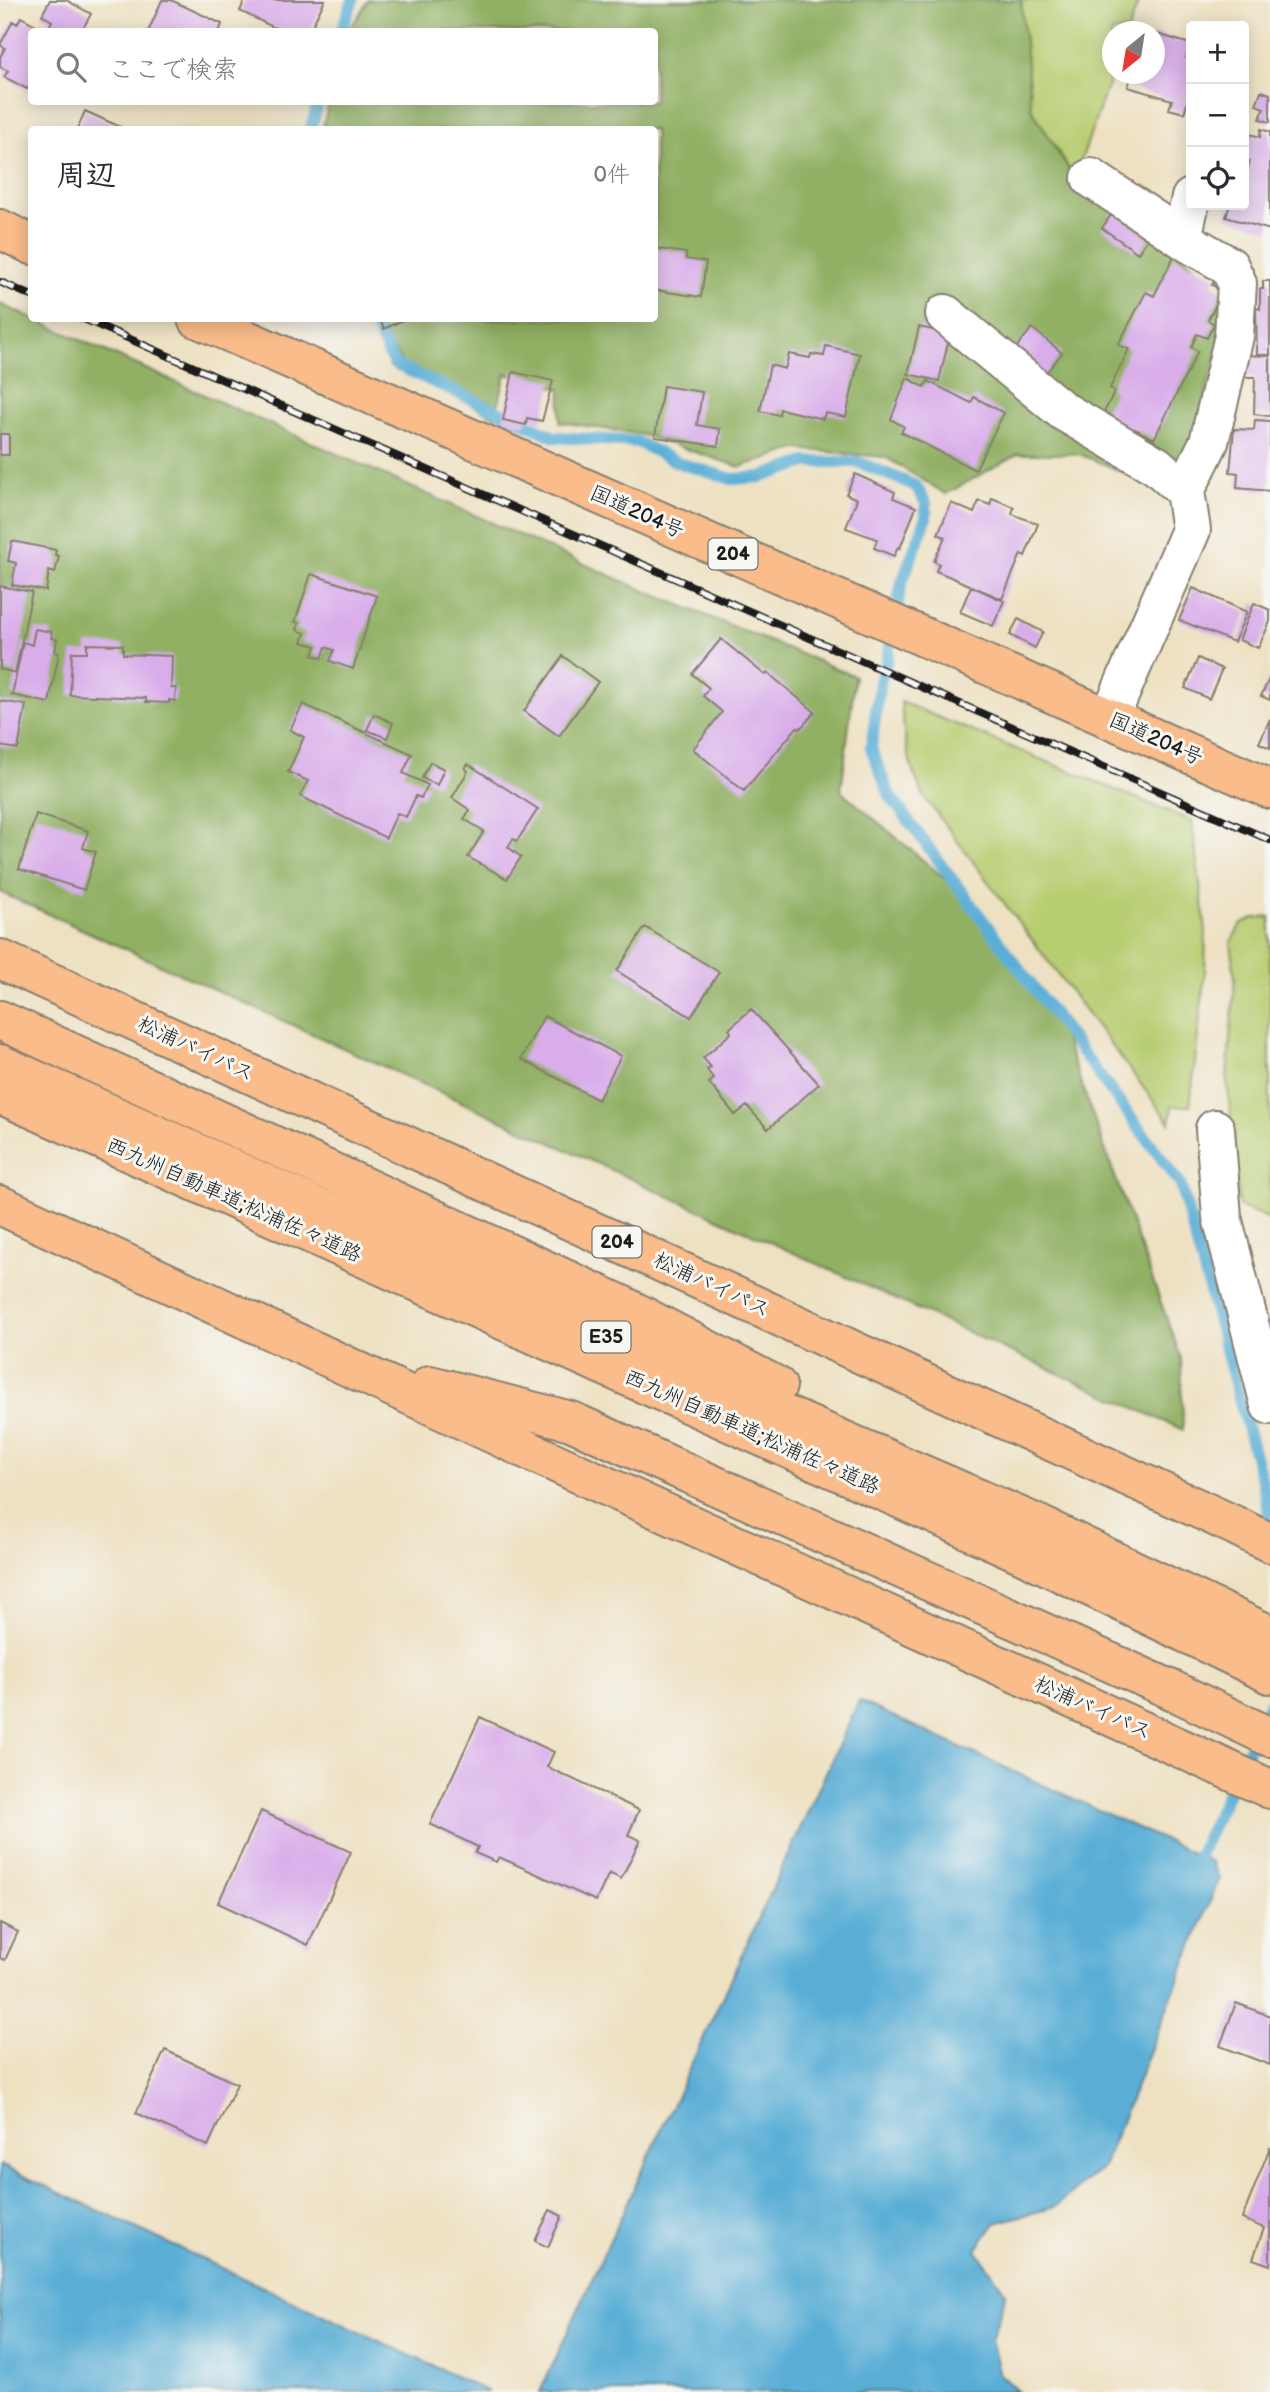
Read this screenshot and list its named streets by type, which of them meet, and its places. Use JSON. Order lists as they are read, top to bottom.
{
  "streets": {
    "highway": [
      "国道204号",
      "204",
      "松浦バイパス",
      "西九州自動車道;松浦佐々道路",
      "E35"
    ]
  },
  "north": "bottom left",
  "page": {
    "map_buttons": ["+", "−"],
    "search": "ここで検索",
    "heading": ["周辺", "0件"]
  }
}
